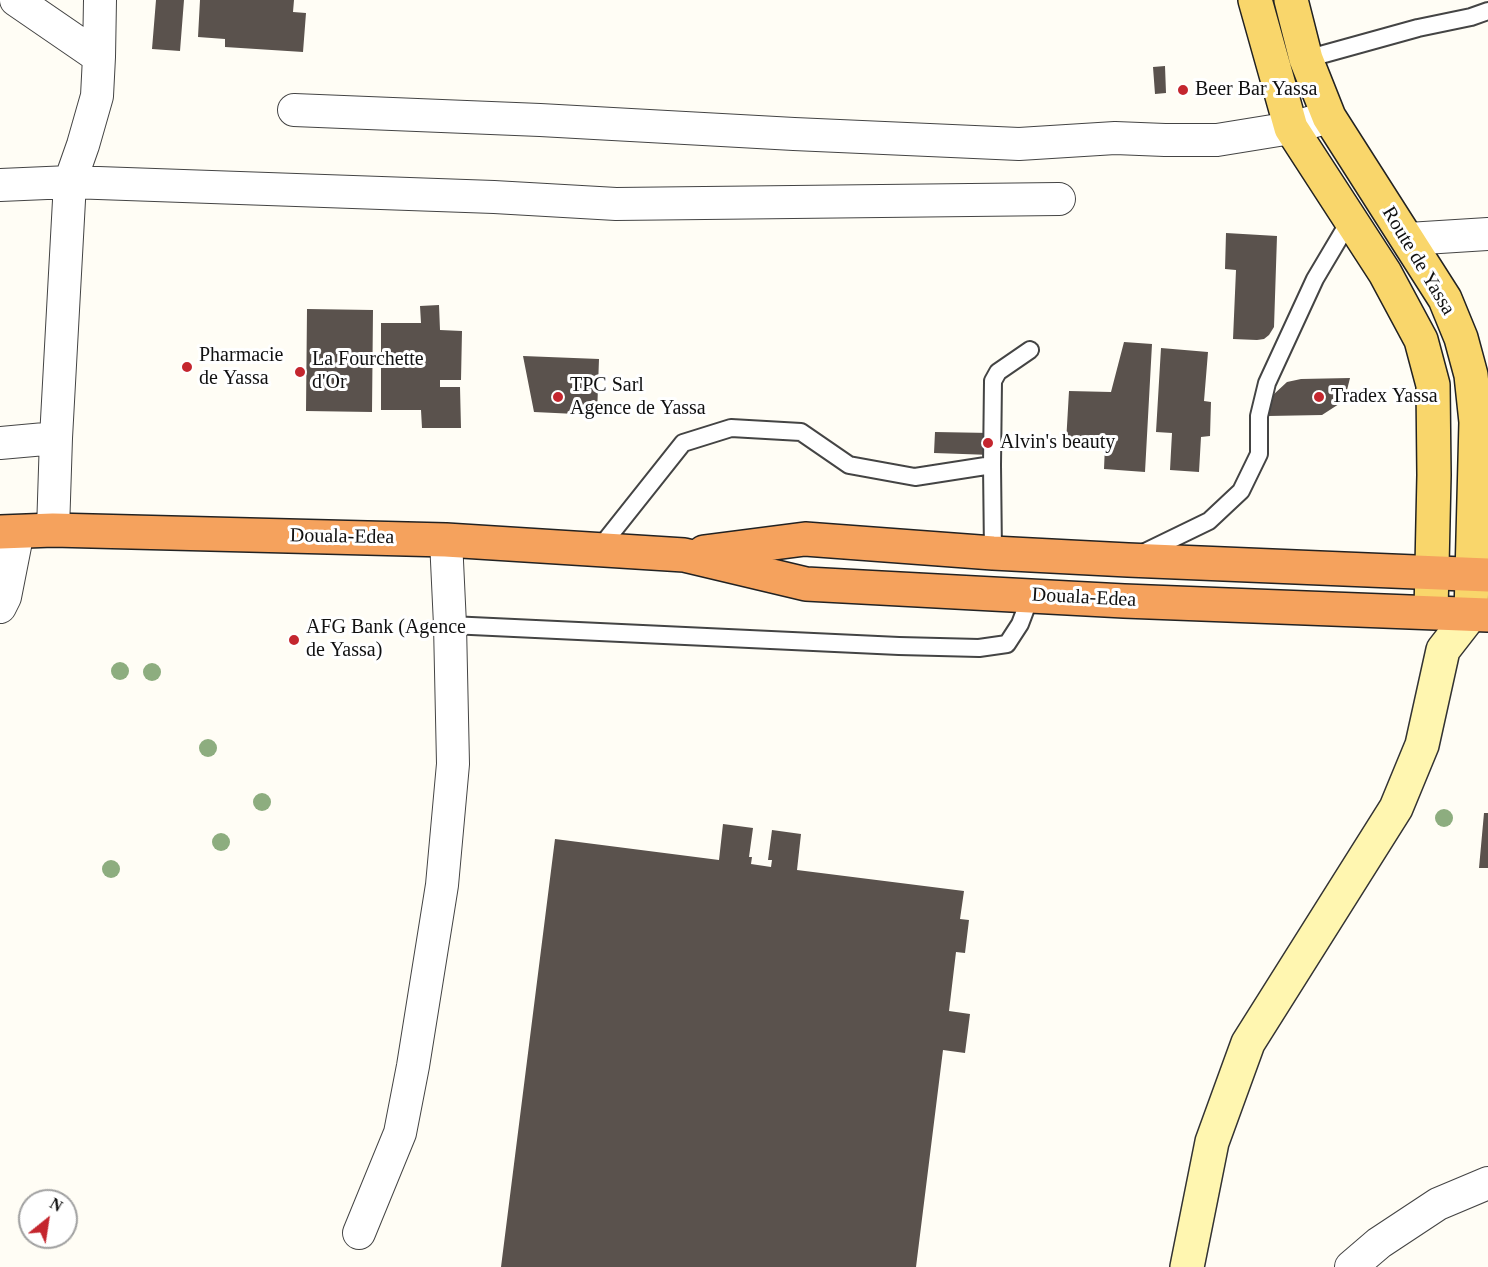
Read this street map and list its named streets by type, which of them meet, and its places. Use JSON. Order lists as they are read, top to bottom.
{
  "streets": {
    "highway": ["Douala-Edea"],
    "main road": ["Route de Yassa"]
  },
  "crossings": [
    ["Route de Yassa", "Douala-Edea"]
  ],
  "places": [
    "Beer Bar Yassa",
    "Pharmacie de Yassa",
    "La Fourchette d'Or",
    "TPC Sarl Agence de Yassa",
    "Tradex Yassa",
    "Alvin's beauty",
    "AFG Bank (Agence de Yassa)"
  ],
  "north": "top right"
}
